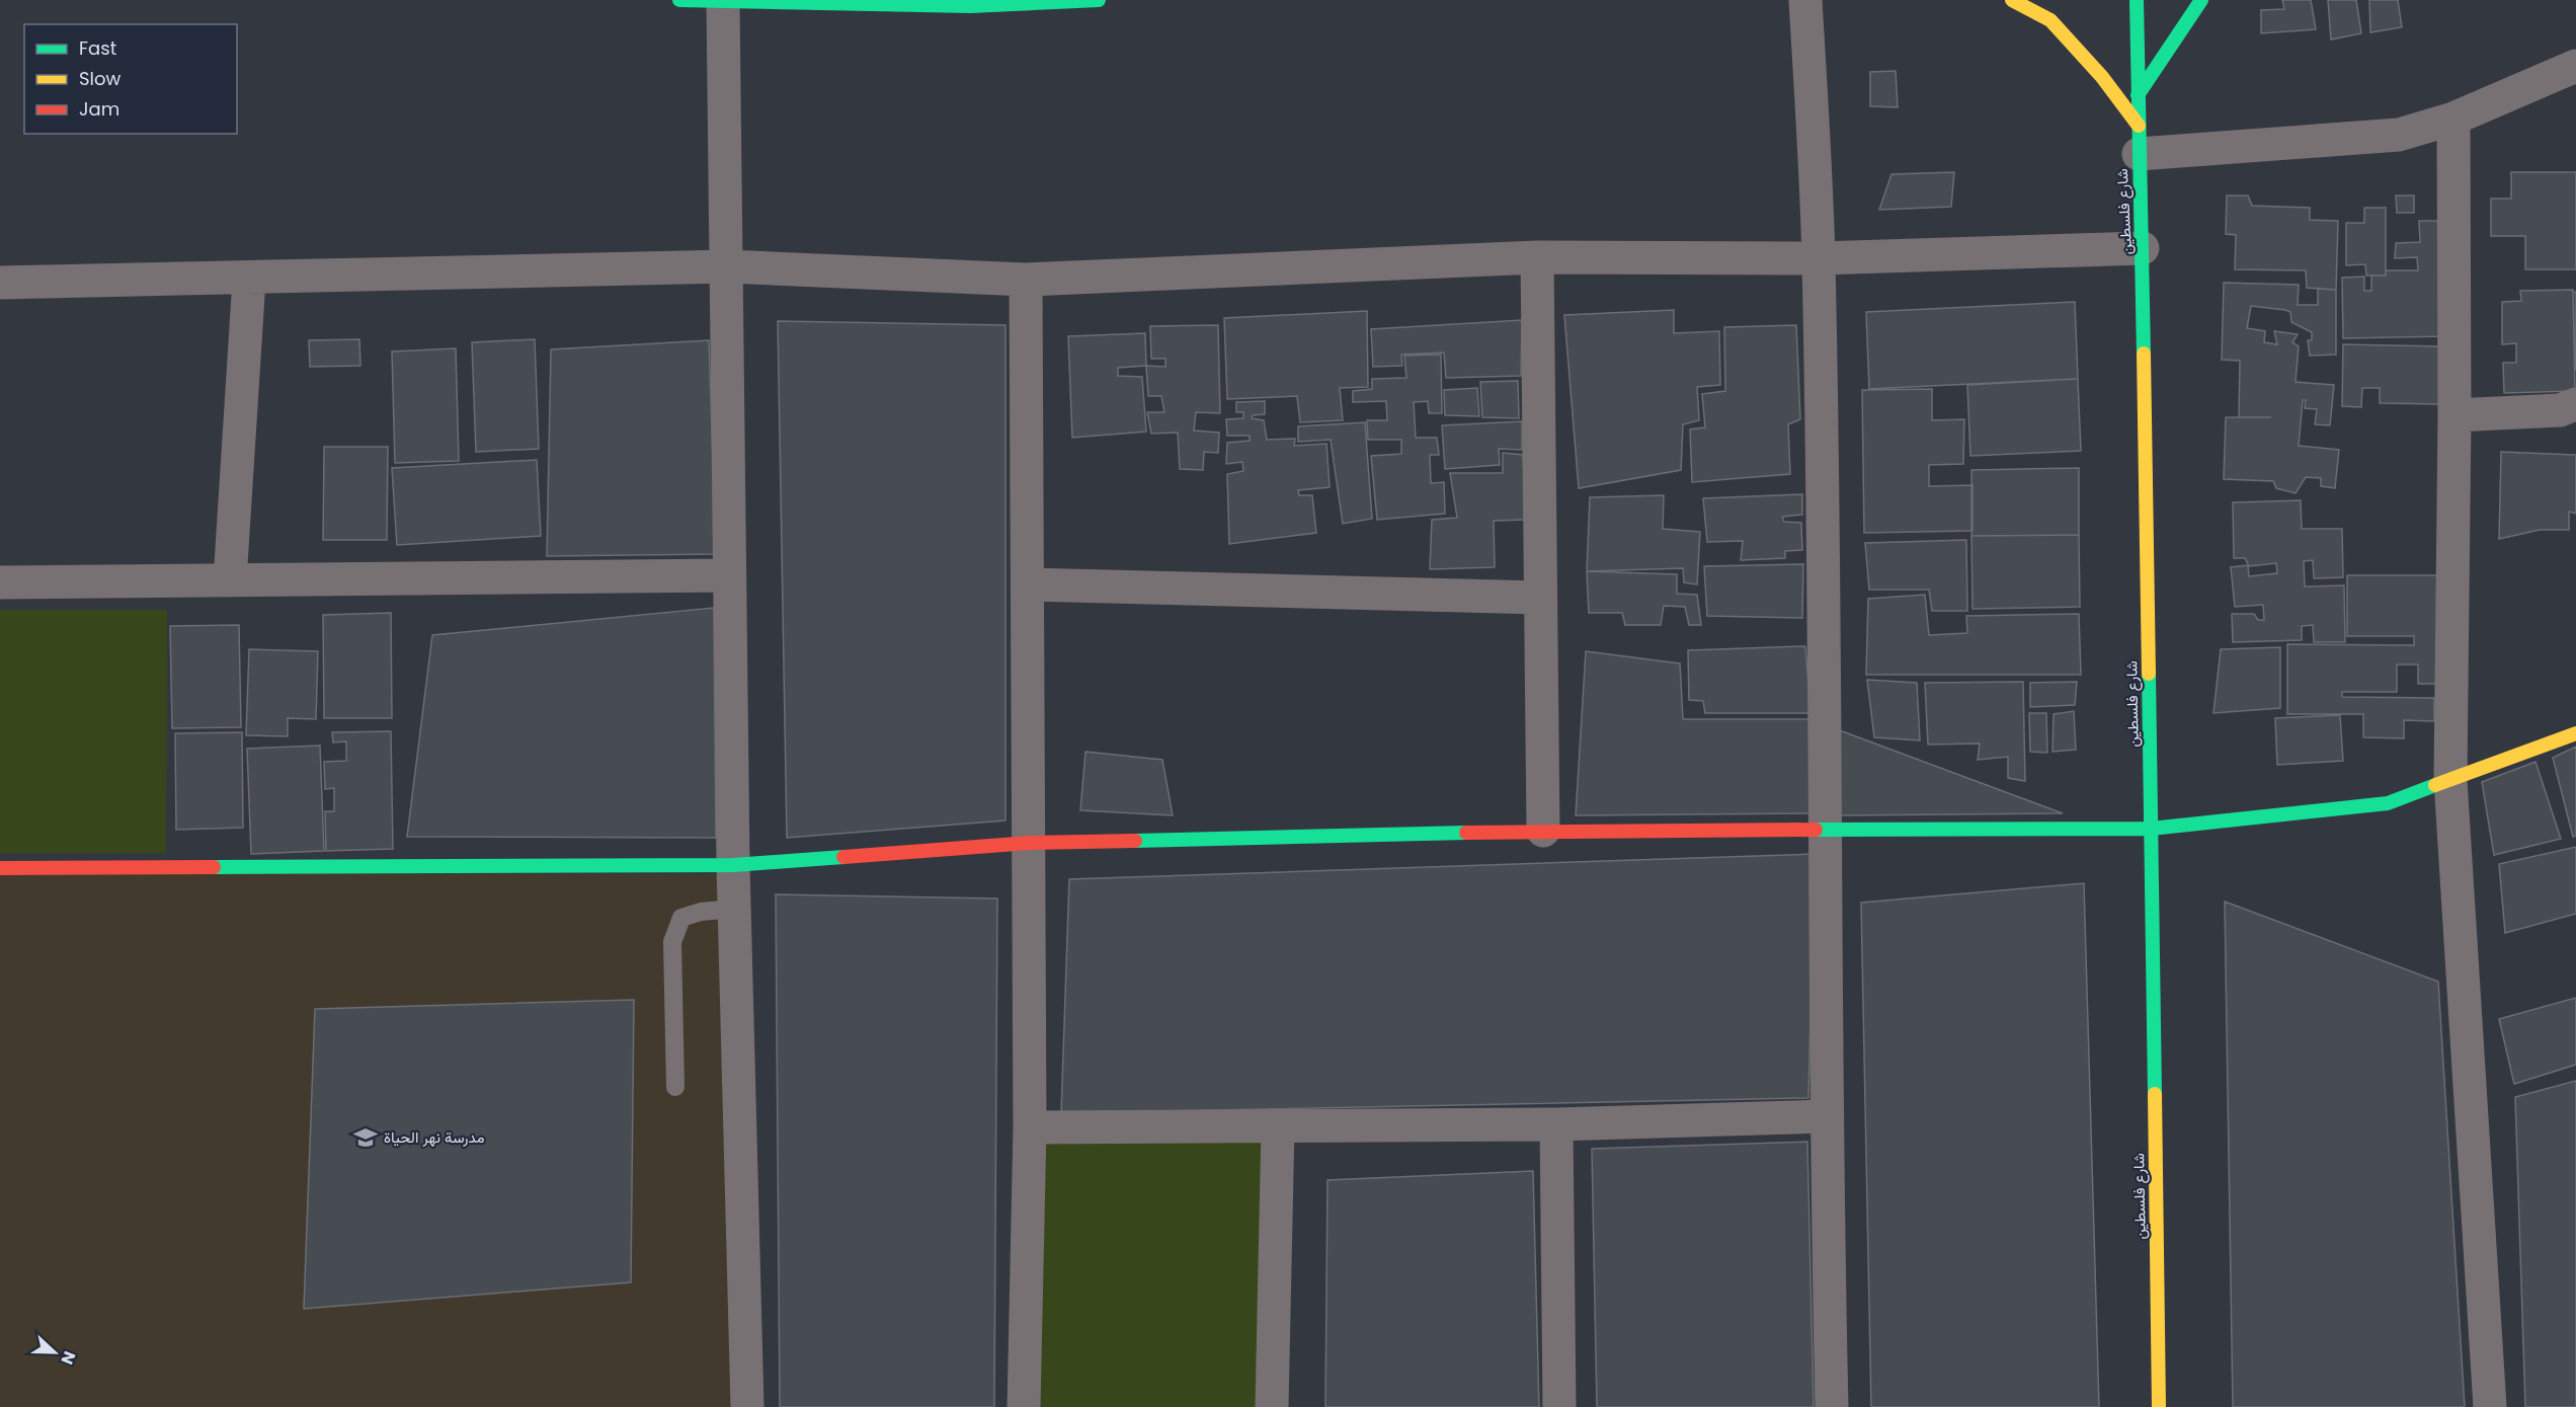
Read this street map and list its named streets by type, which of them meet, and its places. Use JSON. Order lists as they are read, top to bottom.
{
  "streets": {
    "main road": ["شارع فلسطين"]
  },
  "places": {
    "school or university": ["مدرسة نهر الحياة"]
  },
  "legend": ["Fast", "Slow", "Jam"],
  "north": "right"
}
